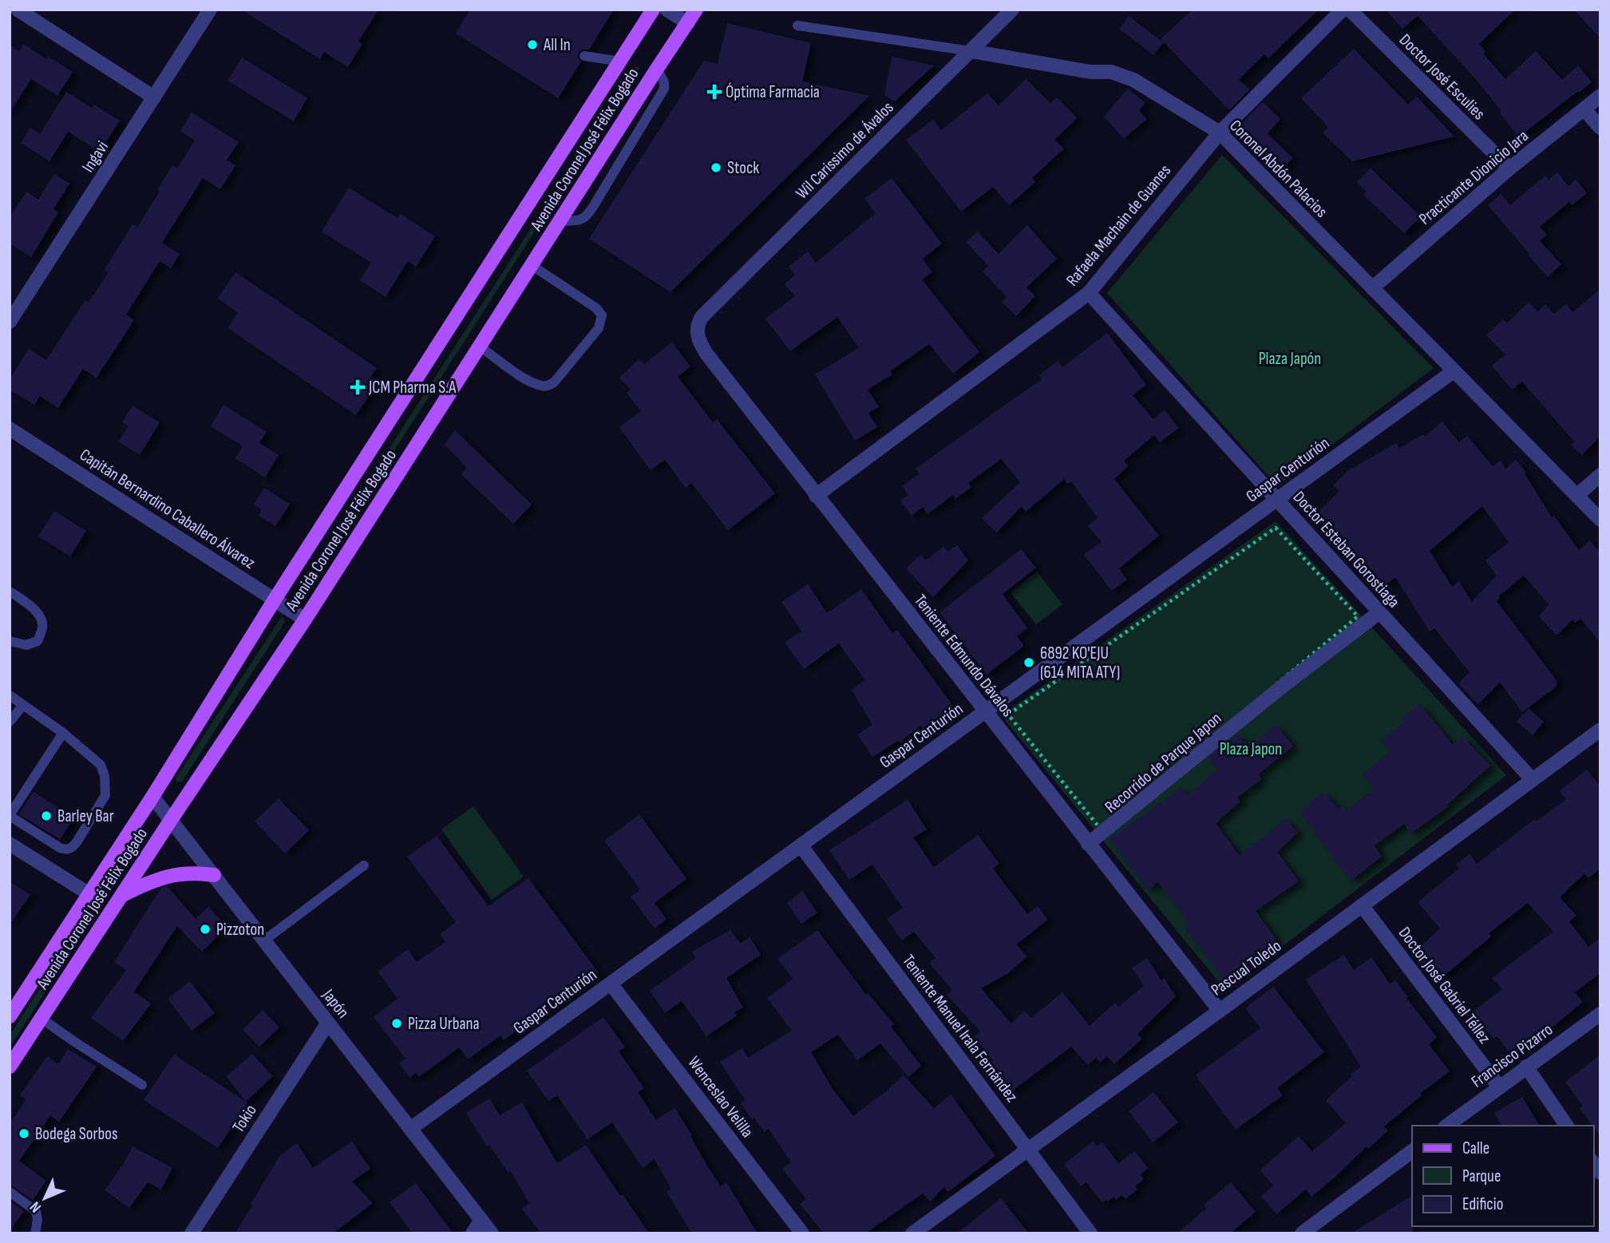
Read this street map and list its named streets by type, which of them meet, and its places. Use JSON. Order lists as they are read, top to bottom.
{
  "streets": {
    "main road": ["Avenida Coronel José Félix Bogado"],
    "street": [
      "Doctor José Esculies",
      "Wil Carissimo de Ávalos",
      "Ingavi",
      "Coronel Abdón Palacios",
      "Practicante Dionicio Jara",
      "Rafaela Machain de Guanes",
      "Gaspar Centurión",
      "Capitán Bernardino Caballero Álvarez",
      "Doctor Esteban Gorostiaga",
      "Teniente Edmundo Dávalos",
      "Pascual Toledo",
      "Doctor José Gabriel Téllez",
      "Japón",
      "Teniente Manuel Irala Fernández",
      "Francisco Pizarro",
      "Wenceslao Velilla",
      "Tokio"
    ],
    "path": ["Recorrido de Parque Japon"]
  },
  "crossings": [
    ["Doctor José Esculies", "Practicante Dionicio Jara"],
    ["Avenida Coronel José Félix Bogado", "Capitán Bernardino Caballero Álvarez"],
    ["Avenida Coronel José Félix Bogado", "Japón"],
    ["Wil Carissimo de Ávalos", "Coronel Abdón Palacios"],
    ["Wil Carissimo de Ávalos", "Teniente Edmundo Dávalos"],
    ["Coronel Abdón Palacios", "Practicante Dionicio Jara"],
    ["Coronel Abdón Palacios", "Rafaela Machain de Guanes"],
    ["Coronel Abdón Palacios", "Gaspar Centurión"],
    ["Rafaela Machain de Guanes", "Doctor Esteban Gorostiaga"],
    ["Rafaela Machain de Guanes", "Teniente Edmundo Dávalos"],
    ["Gaspar Centurión", "Doctor Esteban Gorostiaga"],
    ["Gaspar Centurión", "Teniente Edmundo Dávalos"],
    ["Gaspar Centurión", "Japón"],
    ["Gaspar Centurión", "Teniente Manuel Irala Fernández"],
    ["Gaspar Centurión", "Wenceslao Velilla"],
    ["Doctor Esteban Gorostiaga", "Pascual Toledo"],
    ["Teniente Edmundo Dávalos", "Pascual Toledo"],
    ["Pascual Toledo", "Doctor José Gabriel Téllez"],
    ["Pascual Toledo", "Teniente Manuel Irala Fernández"],
    ["Doctor José Gabriel Téllez", "Francisco Pizarro"],
    ["Japón", "Tokio"]
  ],
  "parks": ["Plaza Japón", "Plaza Japon"],
  "places": {
    "other": [
      "All In",
      "Stock",
      "6892 KO'EJU (614 MITA ATY)",
      "Barley Bar",
      "Pizzoton",
      "Pizza Urbana",
      "Bodega Sorbos"
    ],
    "health": ["Óptima Farmacia", "JCM Pharma S.A"]
  },
  "legend": ["Calle", "Parque", "Edificio"],
  "north": "bottom left"
}
